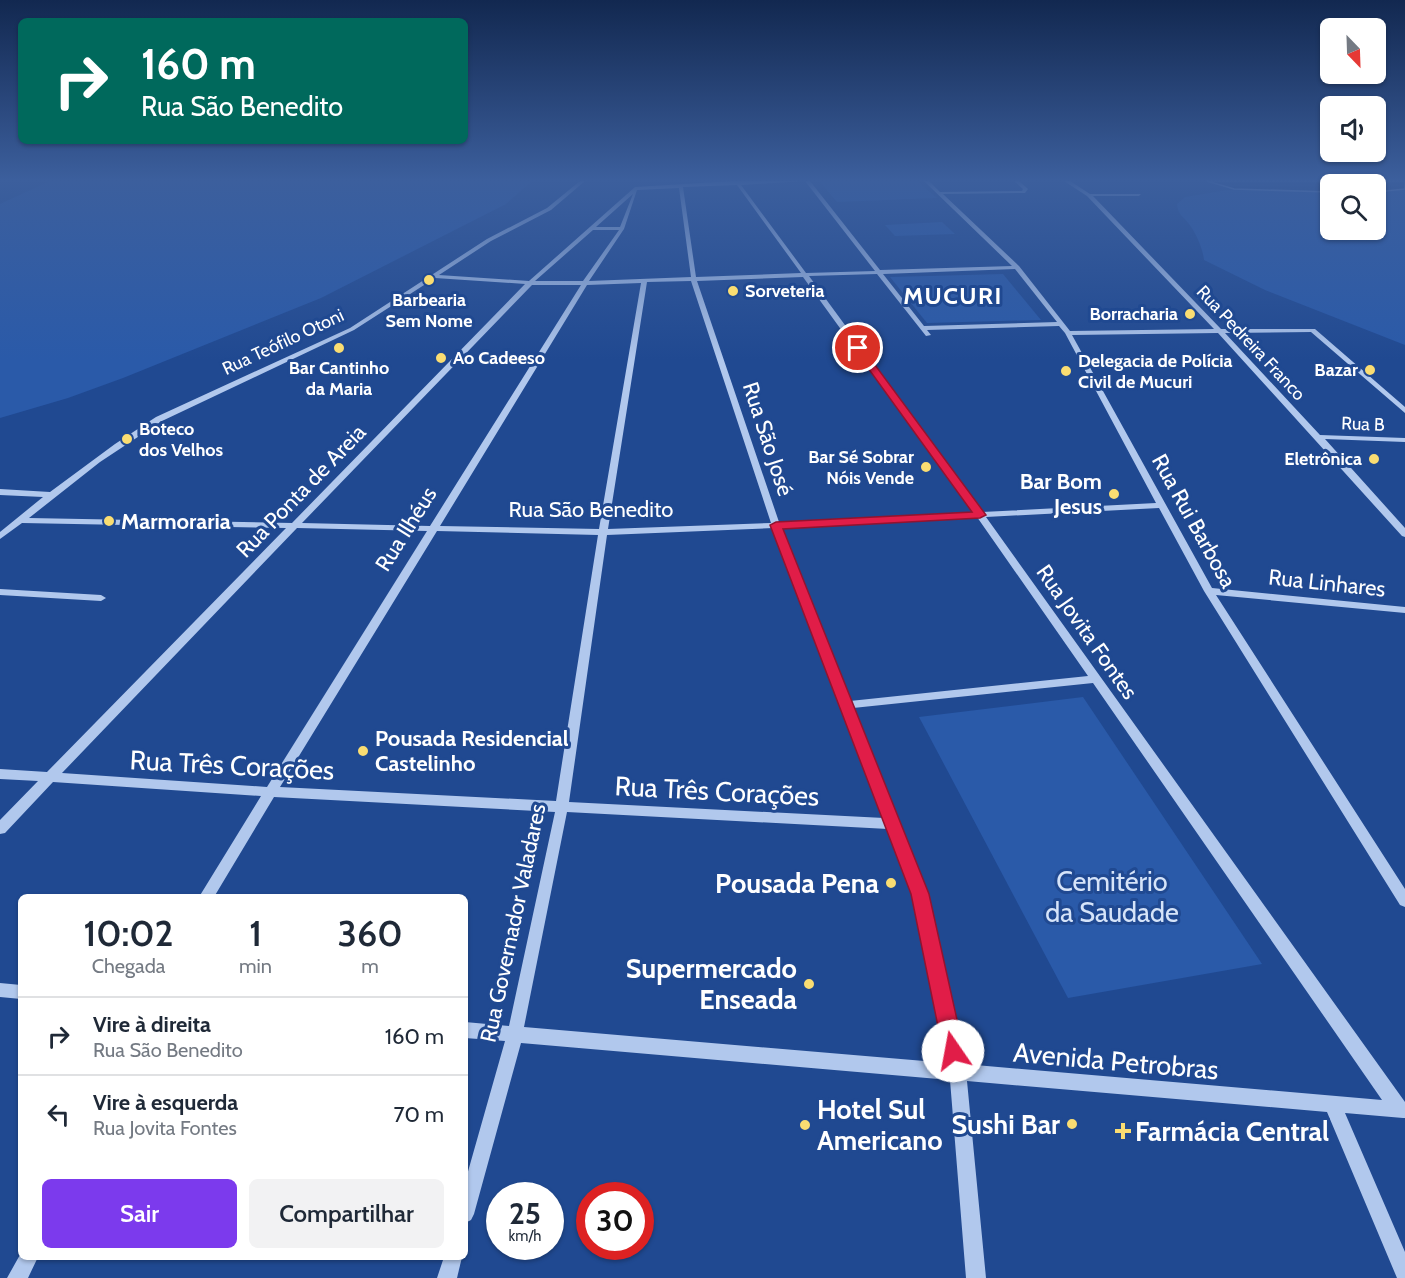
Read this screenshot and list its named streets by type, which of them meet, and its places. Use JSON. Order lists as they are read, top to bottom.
{
  "streets": {
    "street": [
      "Rua Teófilo Otoni",
      "Rua Pedreira Franco",
      "Rua B",
      "Rua São José",
      "Rua Ponta de Areia",
      "Rua São Benedito",
      "Rua Rui Barbosa",
      "Rua Ilhéus",
      "Rua Linhares",
      "Rua Jovita Fontes",
      "Rua Três Corações",
      "Rua Governador Valadares",
      "Avenida Petrobras"
    ]
  },
  "crossings": [
    ["Rua Teófilo Otoni", "Rua São Benedito"],
    ["Rua Pedreira Franco", "Rua B"],
    ["Rua São José", "Rua São Benedito"],
    ["Rua São José", "Rua Três Corações"],
    ["Rua São José", "Avenida Petrobras"],
    ["Rua Ponta de Areia", "Rua São Benedito"],
    ["Rua Ponta de Areia", "Rua Três Corações"],
    ["Rua São Benedito", "Rua Rui Barbosa"],
    ["Rua São Benedito", "Rua Ilhéus"],
    ["Rua São Benedito", "Rua Jovita Fontes"],
    ["Rua São Benedito", "Rua Governador Valadares"],
    ["Rua Rui Barbosa", "Rua Linhares"],
    ["Rua Ilhéus", "Rua Três Corações"],
    ["Rua Jovita Fontes", "Avenida Petrobras"],
    ["Rua Três Corações", "Rua Governador Valadares"],
    ["Rua Governador Valadares", "Avenida Petrobras"]
  ],
  "districts": ["MUCURI"],
  "parks": ["Cemitério da Saudade"],
  "places": {
    "other": [
      "Barbearia Sem Nome",
      "Sorveteria",
      "Borracharia",
      "Bar Cantinho da Maria",
      "Ao Cadeeso",
      "Bazar",
      "Delegacia de Polícia Civil de Mucuri",
      "Boteco dos Velhos",
      "Eletrônica",
      "Bar Sé Sobrar Nóis Vende",
      "Bar Bom Jesus",
      "Marmoraria",
      "Pousada Residencial Castelinho",
      "Pousada Pena",
      "Supermercado Enseada",
      "Sushi Bar",
      "Hotel Sul Americano"
    ],
    "health": ["Farmácia Central"]
  },
  "north": "bottom right",
  "page": {
    "turn": ["160 m", "Rua São Benedito"],
    "eta": [
      "10:02",
      "Chegada",
      "1",
      "min",
      "360",
      "m"
    ],
    "list": [
      {
        "name": "Vire à direita",
        "note": "Rua São Benedito",
        "value": "160 m"
      },
      {
        "name": "Vire à esquerda",
        "note": "Rua Jovita Fontes",
        "value": "70 m"
      }
    ],
    "buttons": ["Sair", "Compartilhar"],
    "speed": "25 km/h",
    "limit": "30"
  }
}
